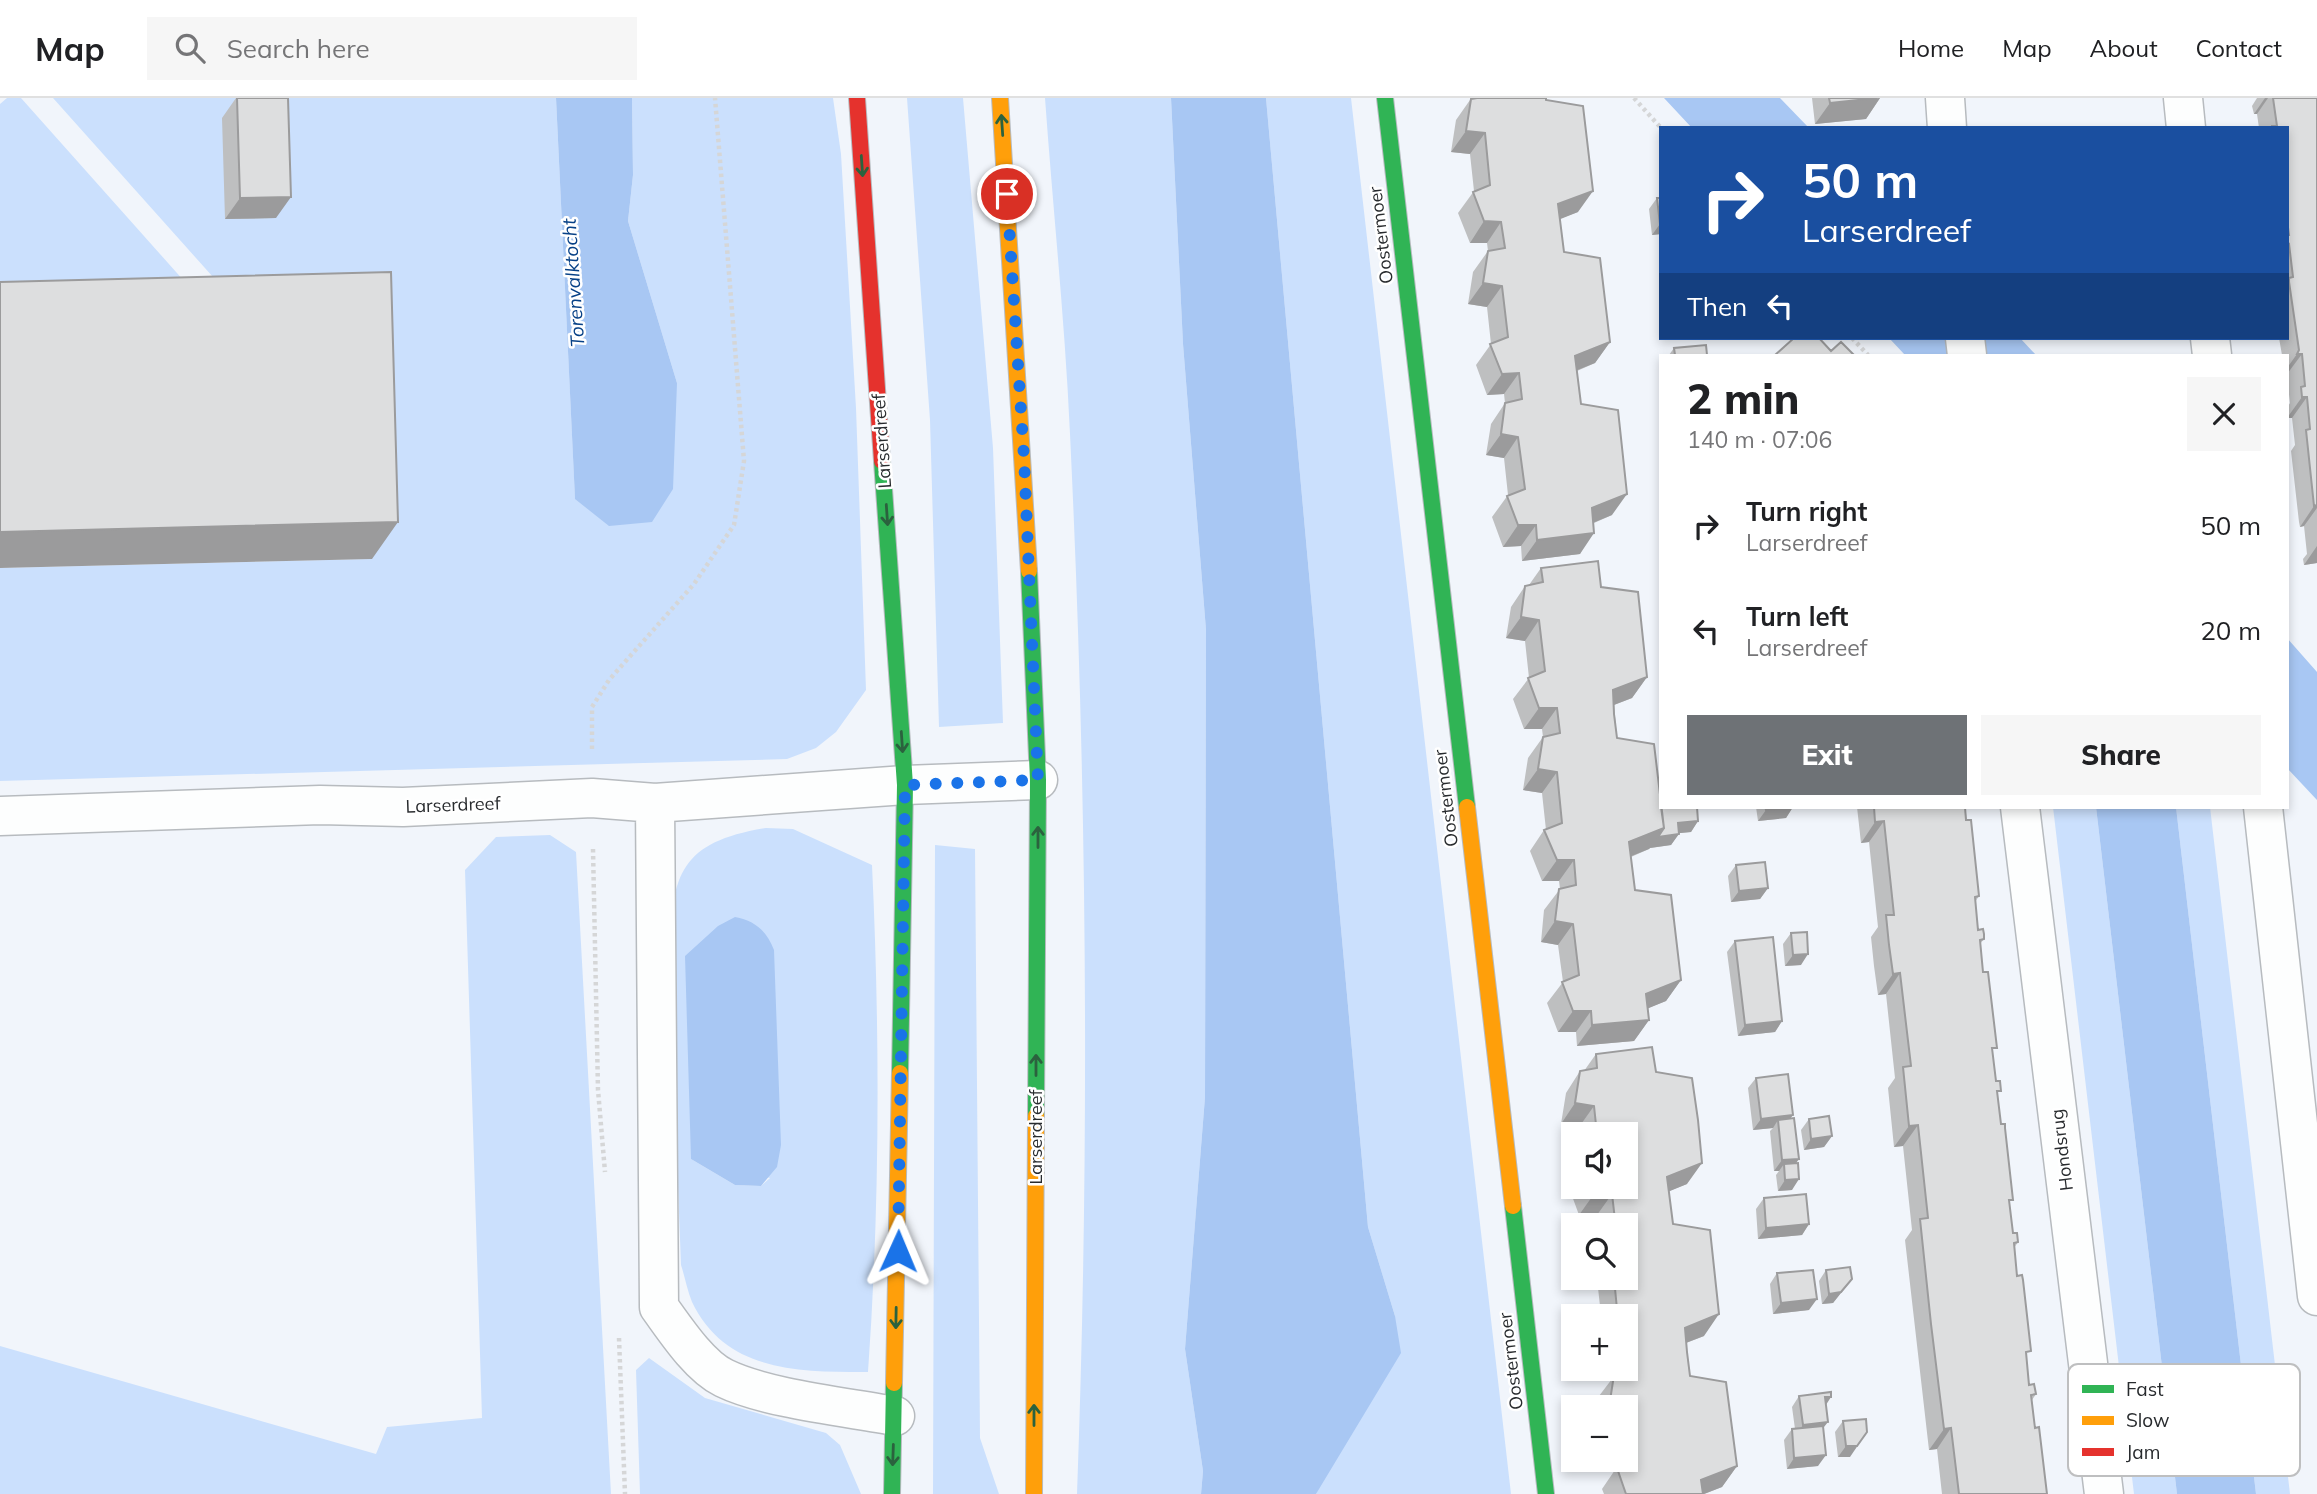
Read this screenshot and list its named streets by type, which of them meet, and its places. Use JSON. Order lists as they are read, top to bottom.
{
  "streets": {
    "main road": ["Oostermoer", "Larserdreef"],
    "street": ["Hondsrug"]
  },
  "water": ["Torenvalktocht"],
  "legend": ["Fast", "Slow", "Jam"],
  "page": {
    "header": "Map",
    "search": "Search here",
    "nav": [
      "Home",
      "Map",
      "About",
      "Contact"
    ],
    "turn": ["50 m", "Larserdreef"],
    "then": "Then",
    "heading": ["2 min", "140 m · 07:06"],
    "list": [
      {
        "name": "Turn right",
        "note": "Larserdreef",
        "value": "50 m"
      },
      {
        "name": "Turn left",
        "note": "Larserdreef",
        "value": "20 m"
      }
    ],
    "buttons": ["Exit", "Share"],
    "map_buttons": ["+", "−"]
  }
}
